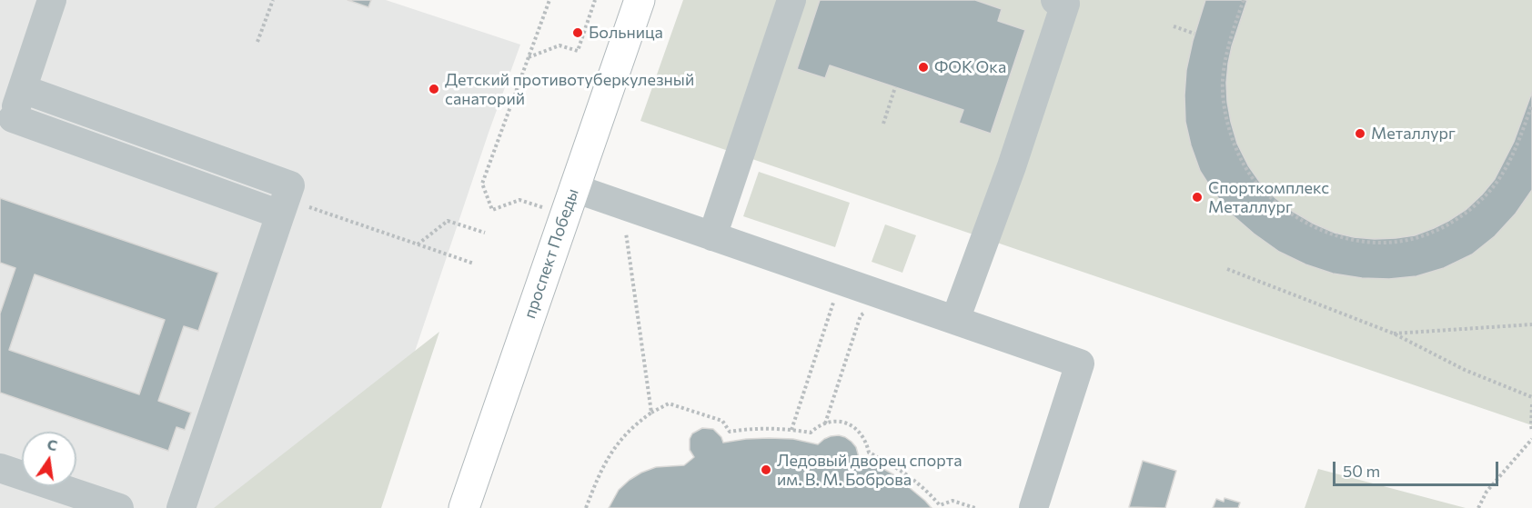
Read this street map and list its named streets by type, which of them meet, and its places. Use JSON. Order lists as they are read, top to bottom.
{
  "streets": {
    "main road": ["проспект Победы"]
  },
  "places": [
    "Больница",
    "ФОК Ока",
    "Детский противотуберкулезный санаторий",
    "Металлург",
    "Спорткомплекс Металлург",
    "Ледовый дворец спорта им. В. М. Боброва"
  ],
  "scale_bar": "50 m",
  "north": "top"
}
